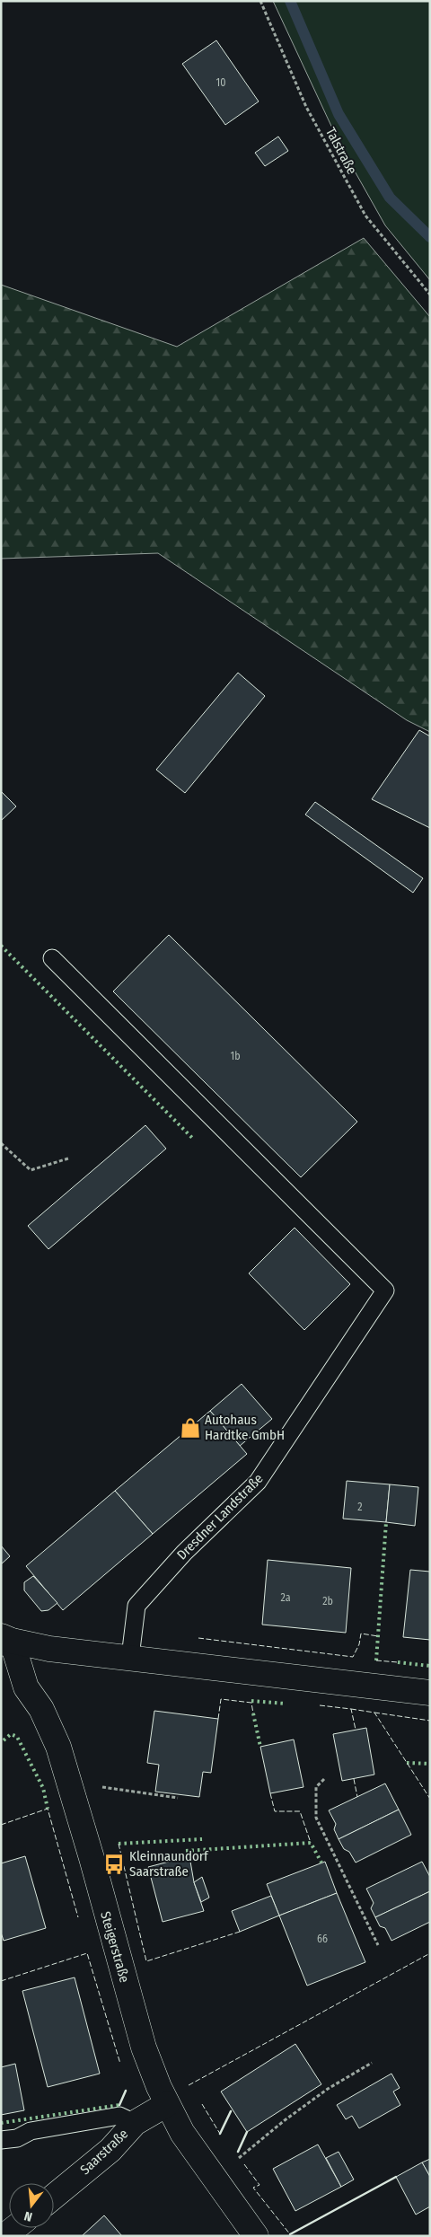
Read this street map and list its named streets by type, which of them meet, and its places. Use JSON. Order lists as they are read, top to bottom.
{
  "streets": {
    "street": ["Steigerstraße", "Saarstraße"],
    "lane": ["Dresdner Landstraße"],
    "path": ["Talstraße"]
  },
  "crossings": [
    ["Steigerstraße", "Saarstraße"]
  ],
  "places": {
    "shop": ["Autohaus Hardtke GmbH"],
    "bus stop": ["Kleinnaundorf Saarstraße"]
  },
  "house_numbers": [
    "10",
    "1b",
    "2",
    "2a",
    "2b",
    "66"
  ],
  "north": "bottom"
}
